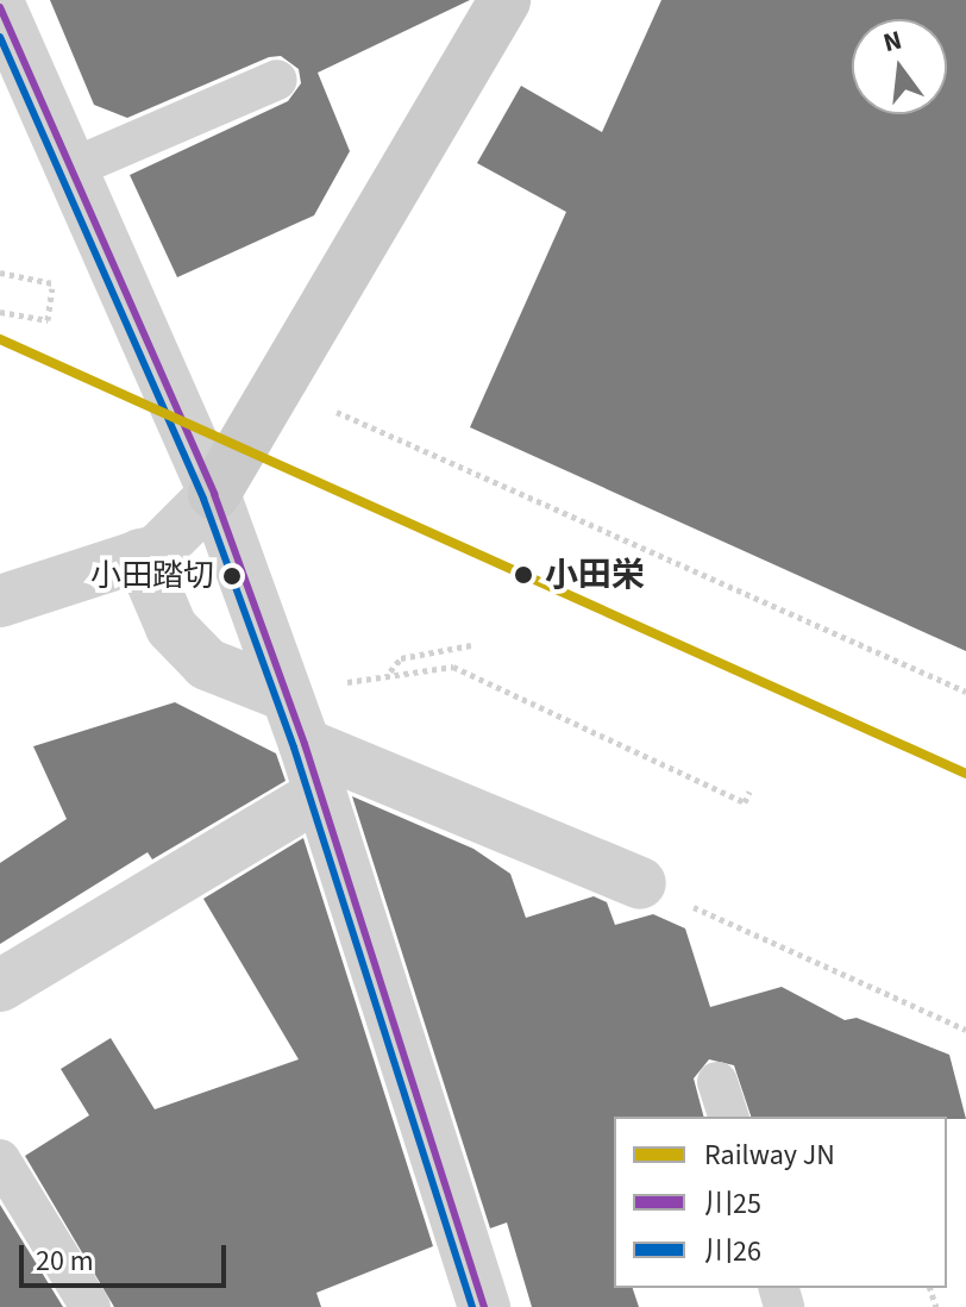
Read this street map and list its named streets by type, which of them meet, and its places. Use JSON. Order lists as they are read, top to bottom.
{
  "places": ["小田栄", "小田踏切"],
  "lines": ["transit line 川25", "transit line 川26", "rail line JN"],
  "legend": ["Railway JN", "川25", "川26"],
  "scale_bar": "20 m",
  "north": "top"
}
